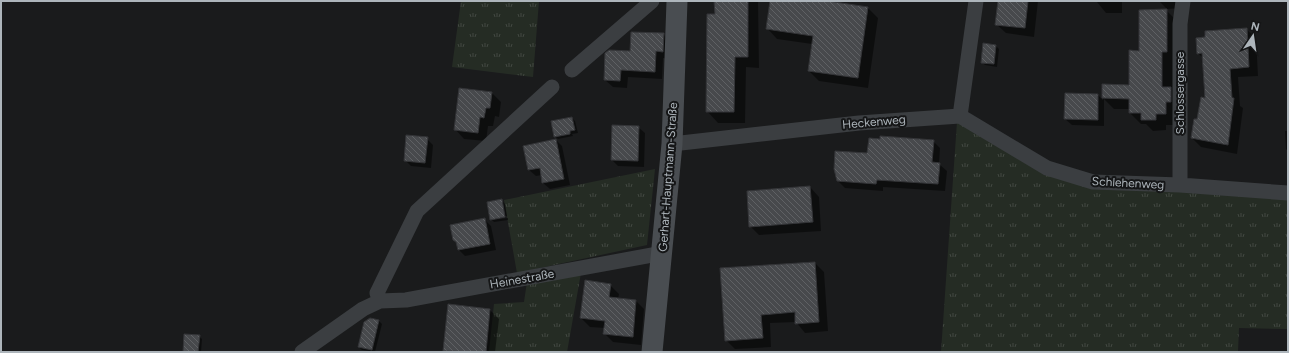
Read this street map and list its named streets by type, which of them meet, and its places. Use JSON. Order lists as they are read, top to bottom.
{
  "streets": {
    "street": [
      "Schlossergasse",
      "Heckenweg",
      "Gerhart-Hauptmann-Straße",
      "Schlehenweg",
      "Heinestraße"
    ]
  },
  "crossings": [
    ["Schlossergasse", "Schlehenweg"],
    ["Heckenweg", "Gerhart-Hauptmann-Straße"],
    ["Heckenweg", "Schlehenweg"],
    ["Gerhart-Hauptmann-Straße", "Heinestraße"]
  ],
  "north": "top"
}
